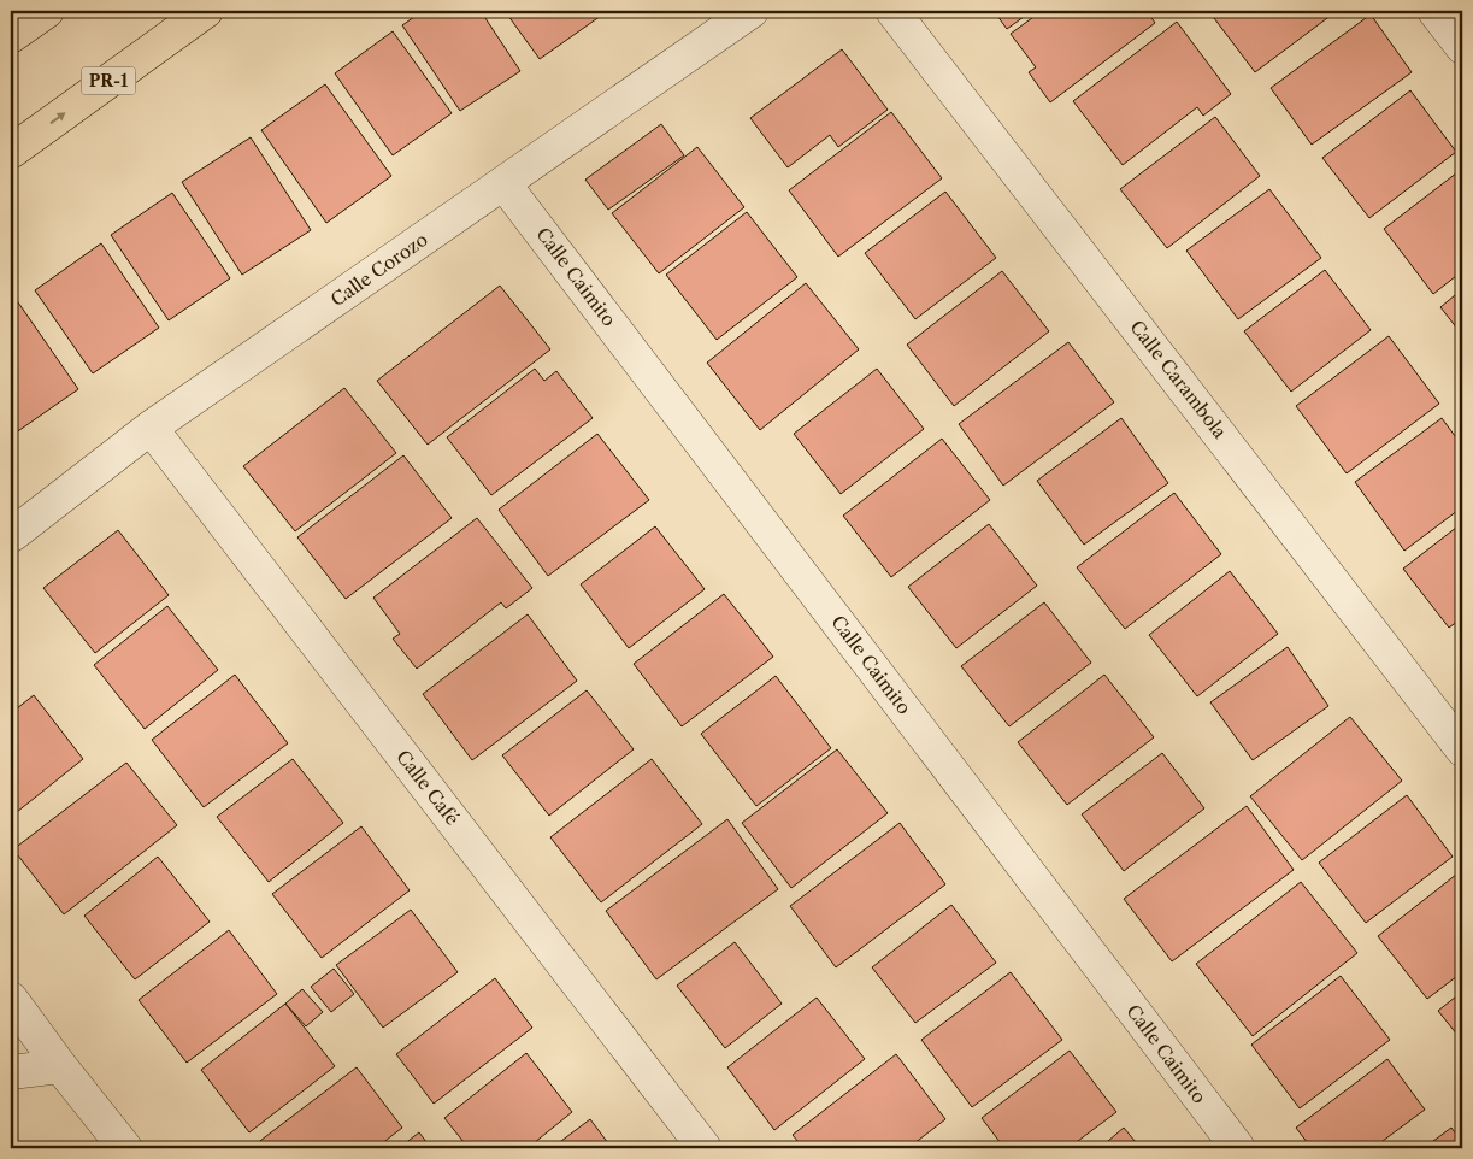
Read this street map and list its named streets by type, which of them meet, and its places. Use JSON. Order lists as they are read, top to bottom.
{
  "streets": {
    "highway": ["PR-1"],
    "street": [
      "Calle Corozo",
      "Calle Caimito",
      "Calle Carambola",
      "Calle Café"
    ]
  },
  "crossings": [
    ["Calle Corozo", "Calle Caimito"],
    ["Calle Corozo", "Calle Café"]
  ]
}
